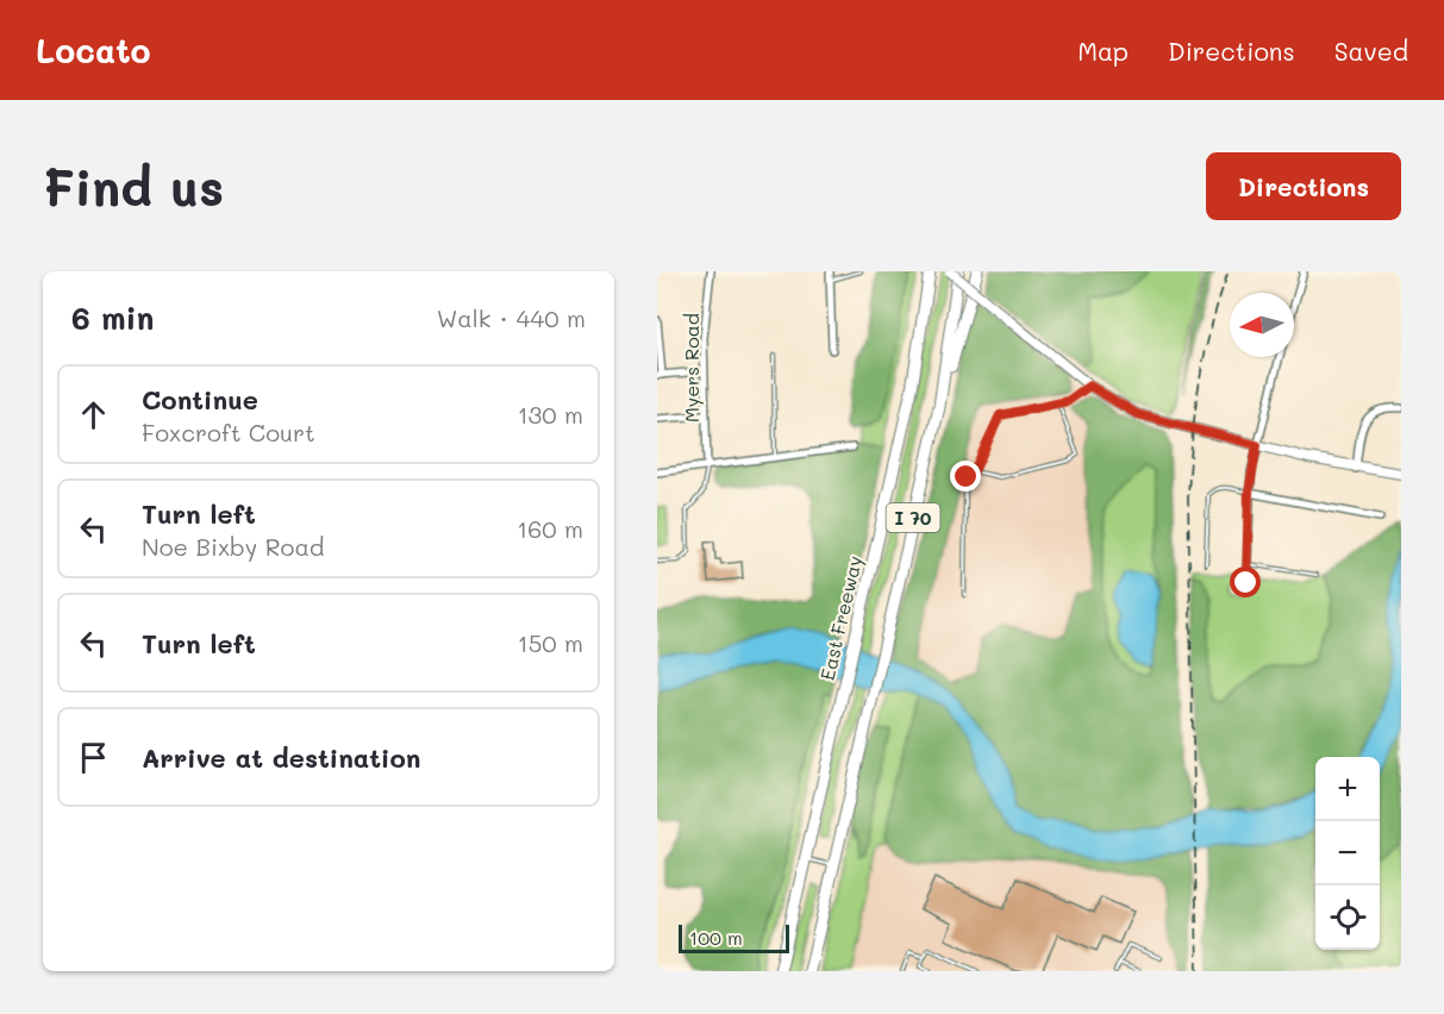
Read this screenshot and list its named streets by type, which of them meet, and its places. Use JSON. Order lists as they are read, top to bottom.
{
  "streets": {
    "highway": ["I 70", "East Freeway"],
    "street": ["Myers Road"]
  },
  "scale_bar": "100 m",
  "north": "left",
  "page": {
    "header": "Locato",
    "nav": ["Map", "Directions", "Saved"],
    "buttons": "Directions",
    "title": "Find us",
    "heading": ["6 min", "Walk · 440 m"],
    "list": [
      ["Continue", "Foxcroft Court", "130 m"],
      ["Turn left", "Noe Bixby Road", "160 m"],
      ["Turn left", "150 m"],
      "Arrive at destination"
    ],
    "map_buttons": ["+", "−"],
    "scale": "100 m"
  }
}
